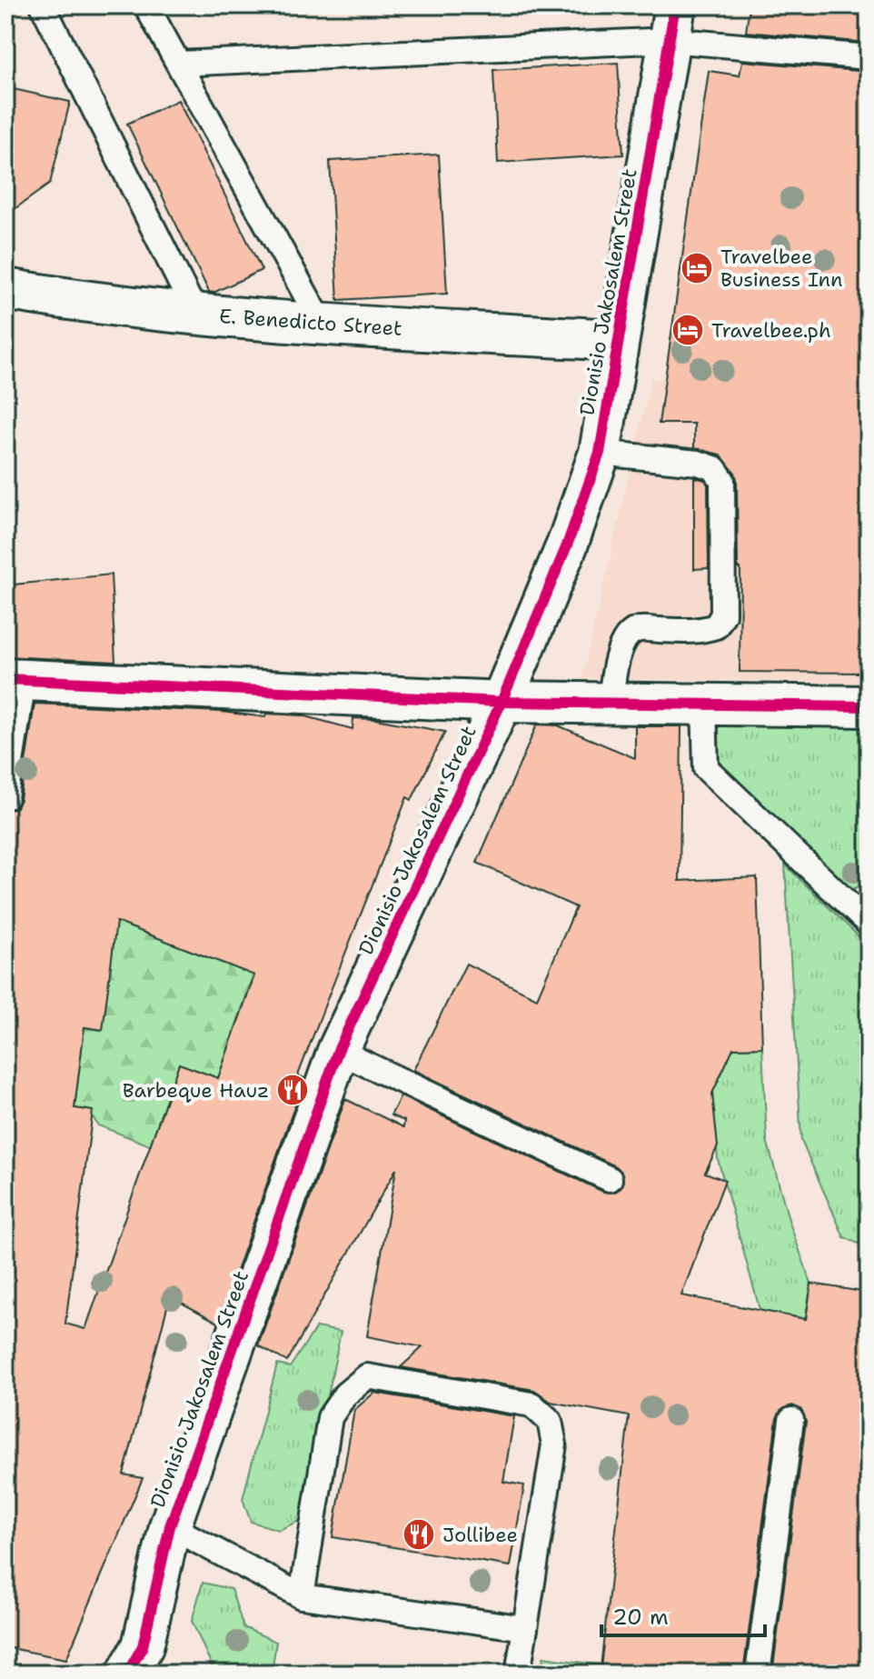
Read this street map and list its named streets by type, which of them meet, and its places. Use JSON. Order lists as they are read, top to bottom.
{
  "streets": {
    "street": ["Dionisio Jakosalem Street", "E. Benedicto Street"]
  },
  "crossings": [
    ["Dionisio Jakosalem Street", "E. Benedicto Street"]
  ],
  "places": {
    "hotel": ["Travelbee Business Inn", "Travelbee.ph"],
    "restaurant": ["Barbeque Hauz", "Jollibee"]
  },
  "scale_bar": "20 m"
}
